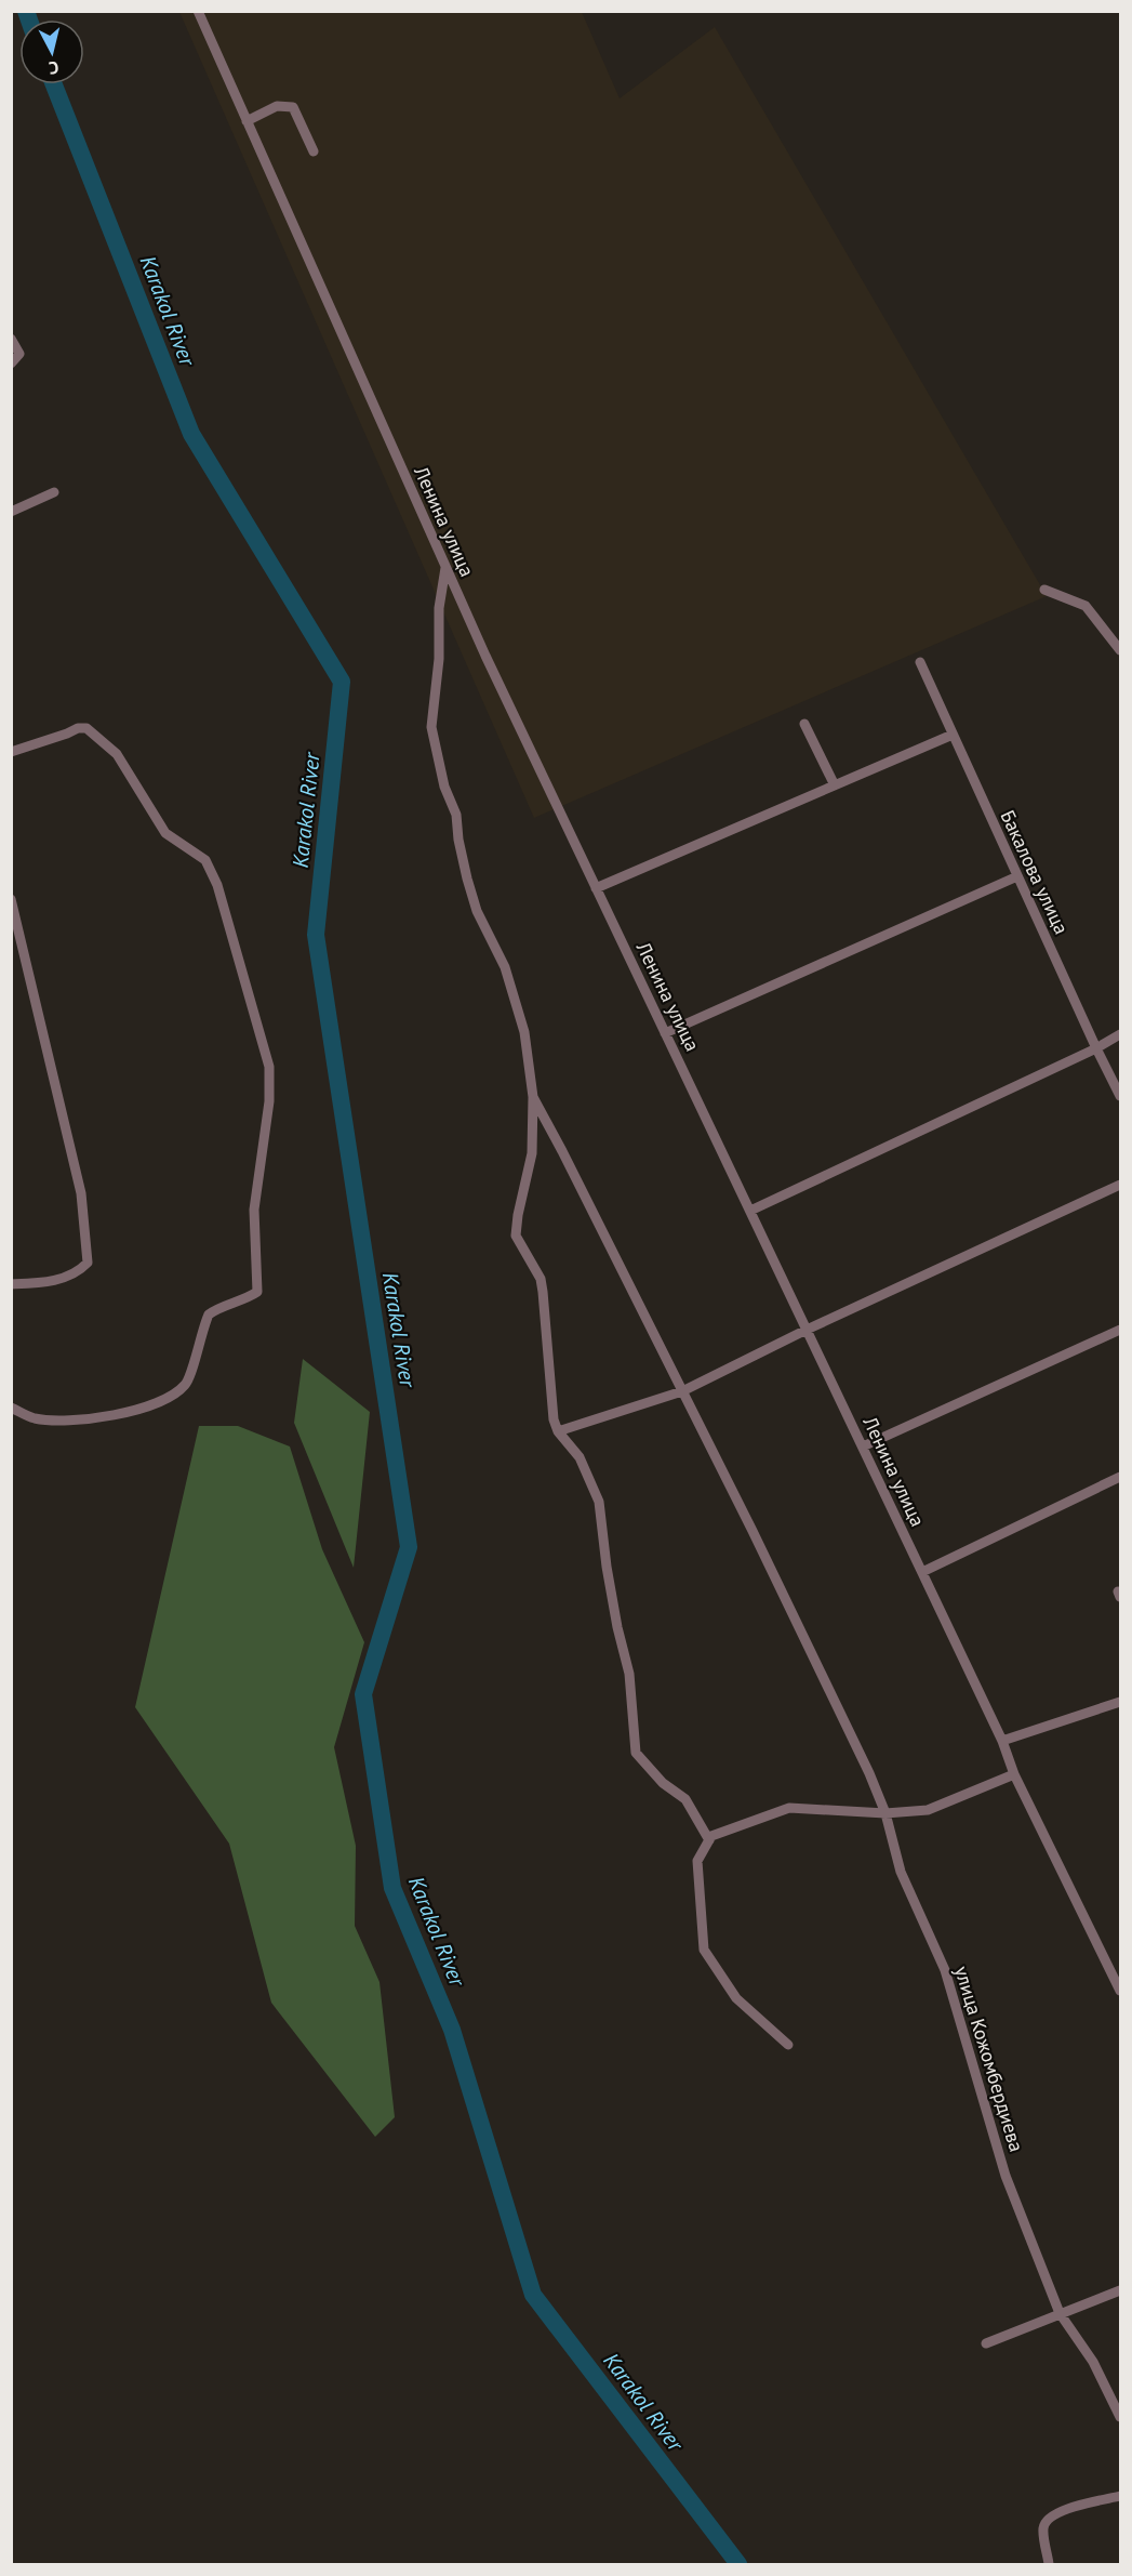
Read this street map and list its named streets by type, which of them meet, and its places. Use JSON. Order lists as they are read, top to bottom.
{
  "streets": {
    "street": ["Ленина улица", "Бакалова улица", "улица Кожомбердиева"]
  },
  "water": ["Karakol River"],
  "north": "bottom"
}
